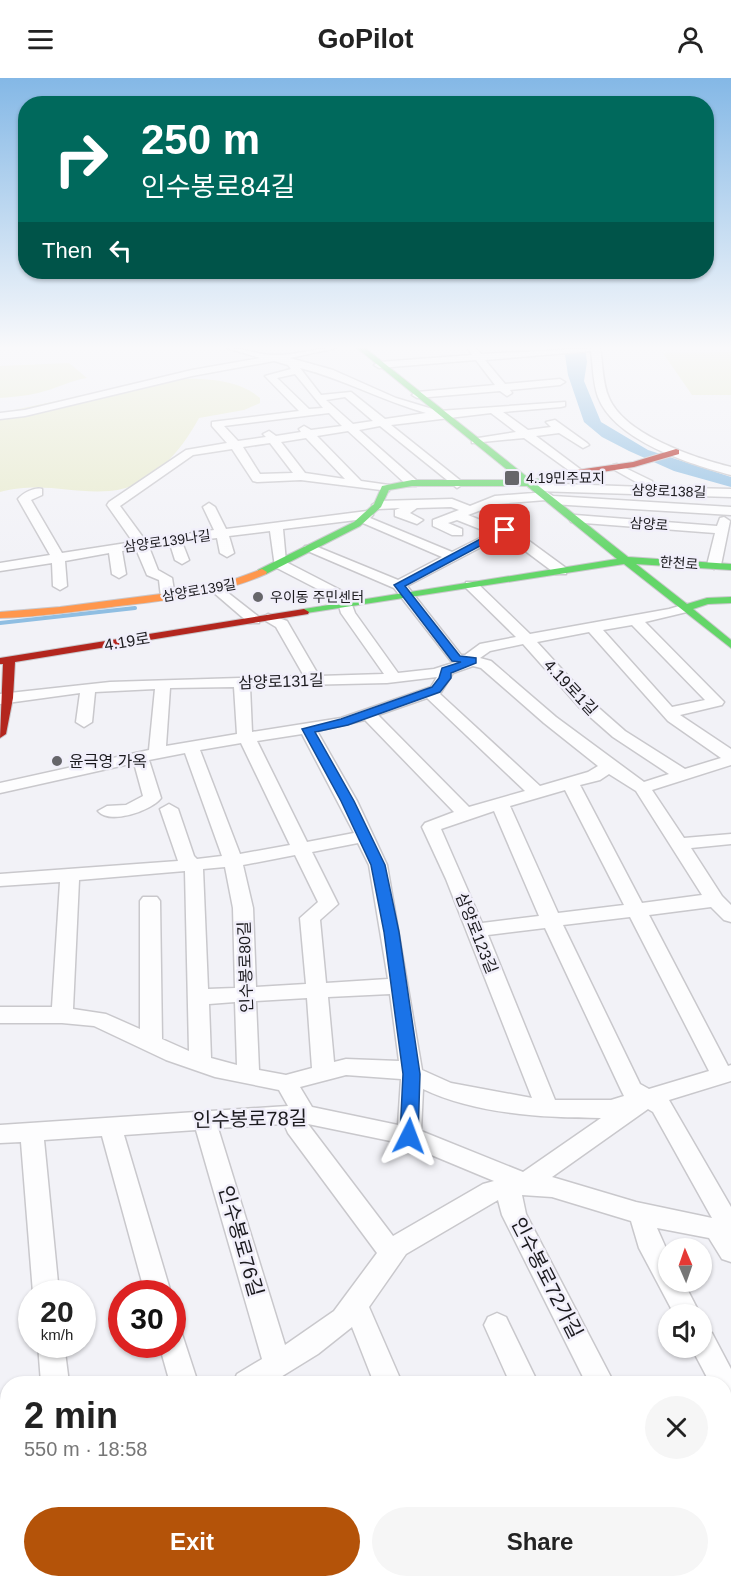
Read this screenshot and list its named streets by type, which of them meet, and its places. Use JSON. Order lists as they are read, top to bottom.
{
  "streets": {
    "street": [
      "삼양로138길",
      "삼양로",
      "삼양로139나길",
      "한천로",
      "삼양로139길",
      "4.19로",
      "삼양로131길",
      "4.19로1길",
      "삼양로123길",
      "인수봉로80길",
      "인수봉로78길",
      "인수봉로76길",
      "인수봉로72가길"
    ]
  },
  "crossings": [
    ["삼양로138길", "삼양로"],
    ["삼양로", "한천로"],
    ["삼양로", "4.19로"],
    ["삼양로", "삼양로131길"],
    ["삼양로139나길", "삼양로139길"],
    ["한천로", "4.19로"],
    ["4.19로", "4.19로1길"],
    ["삼양로131길", "4.19로1길"],
    ["인수봉로78길", "인수봉로76길"],
    ["인수봉로78길", "인수봉로72가길"],
    ["인수봉로76길", "인수봉로72가길"]
  ],
  "places": {
    "transit": ["4.19민주묘지"],
    "other": ["우이동 주민센터", "윤극영 가옥"]
  },
  "north": "top",
  "page": {
    "header": "GoPilot",
    "turn": ["250 m", "인수봉로84길"],
    "then": "Then",
    "speed": "20 km/h",
    "limit": "30",
    "heading": ["2 min", "550 m · 18:58"],
    "buttons": ["Exit", "Share"]
  }
}
